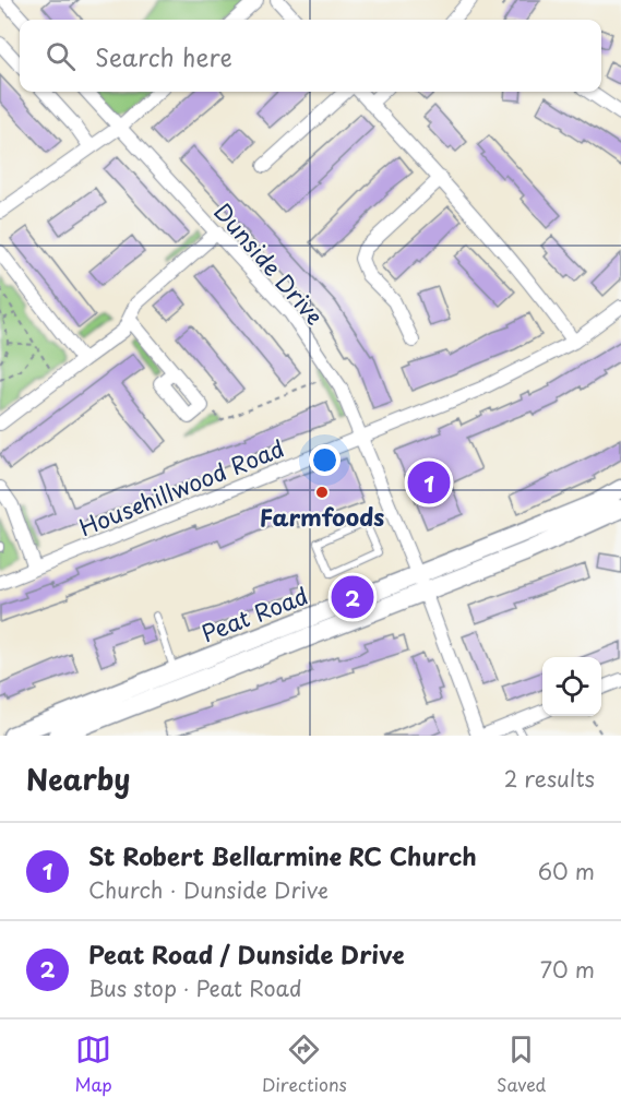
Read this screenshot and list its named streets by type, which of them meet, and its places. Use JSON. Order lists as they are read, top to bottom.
{
  "streets": {
    "street": ["Dunside Drive", "Househillwood Road", "Peat Road"]
  },
  "crossings": [
    ["Dunside Drive", "Househillwood Road"],
    ["Dunside Drive", "Peat Road"]
  ],
  "places": ["Farmfoods"],
  "page": {
    "search": "Search here",
    "pins": ["1", "2"],
    "heading": ["Nearby", "2 results"],
    "list": [
      {
        "mark": "1",
        "name": "St Robert Bellarmine RC Church",
        "note": "Church · Dunside Drive",
        "value": "60 m"
      },
      {
        "mark": "2",
        "name": "Peat Road / Dunside Drive",
        "note": "Bus stop · Peat Road",
        "value": "70 m"
      }
    ],
    "nav": ["Map", "Directions", "Saved"]
  }
}
